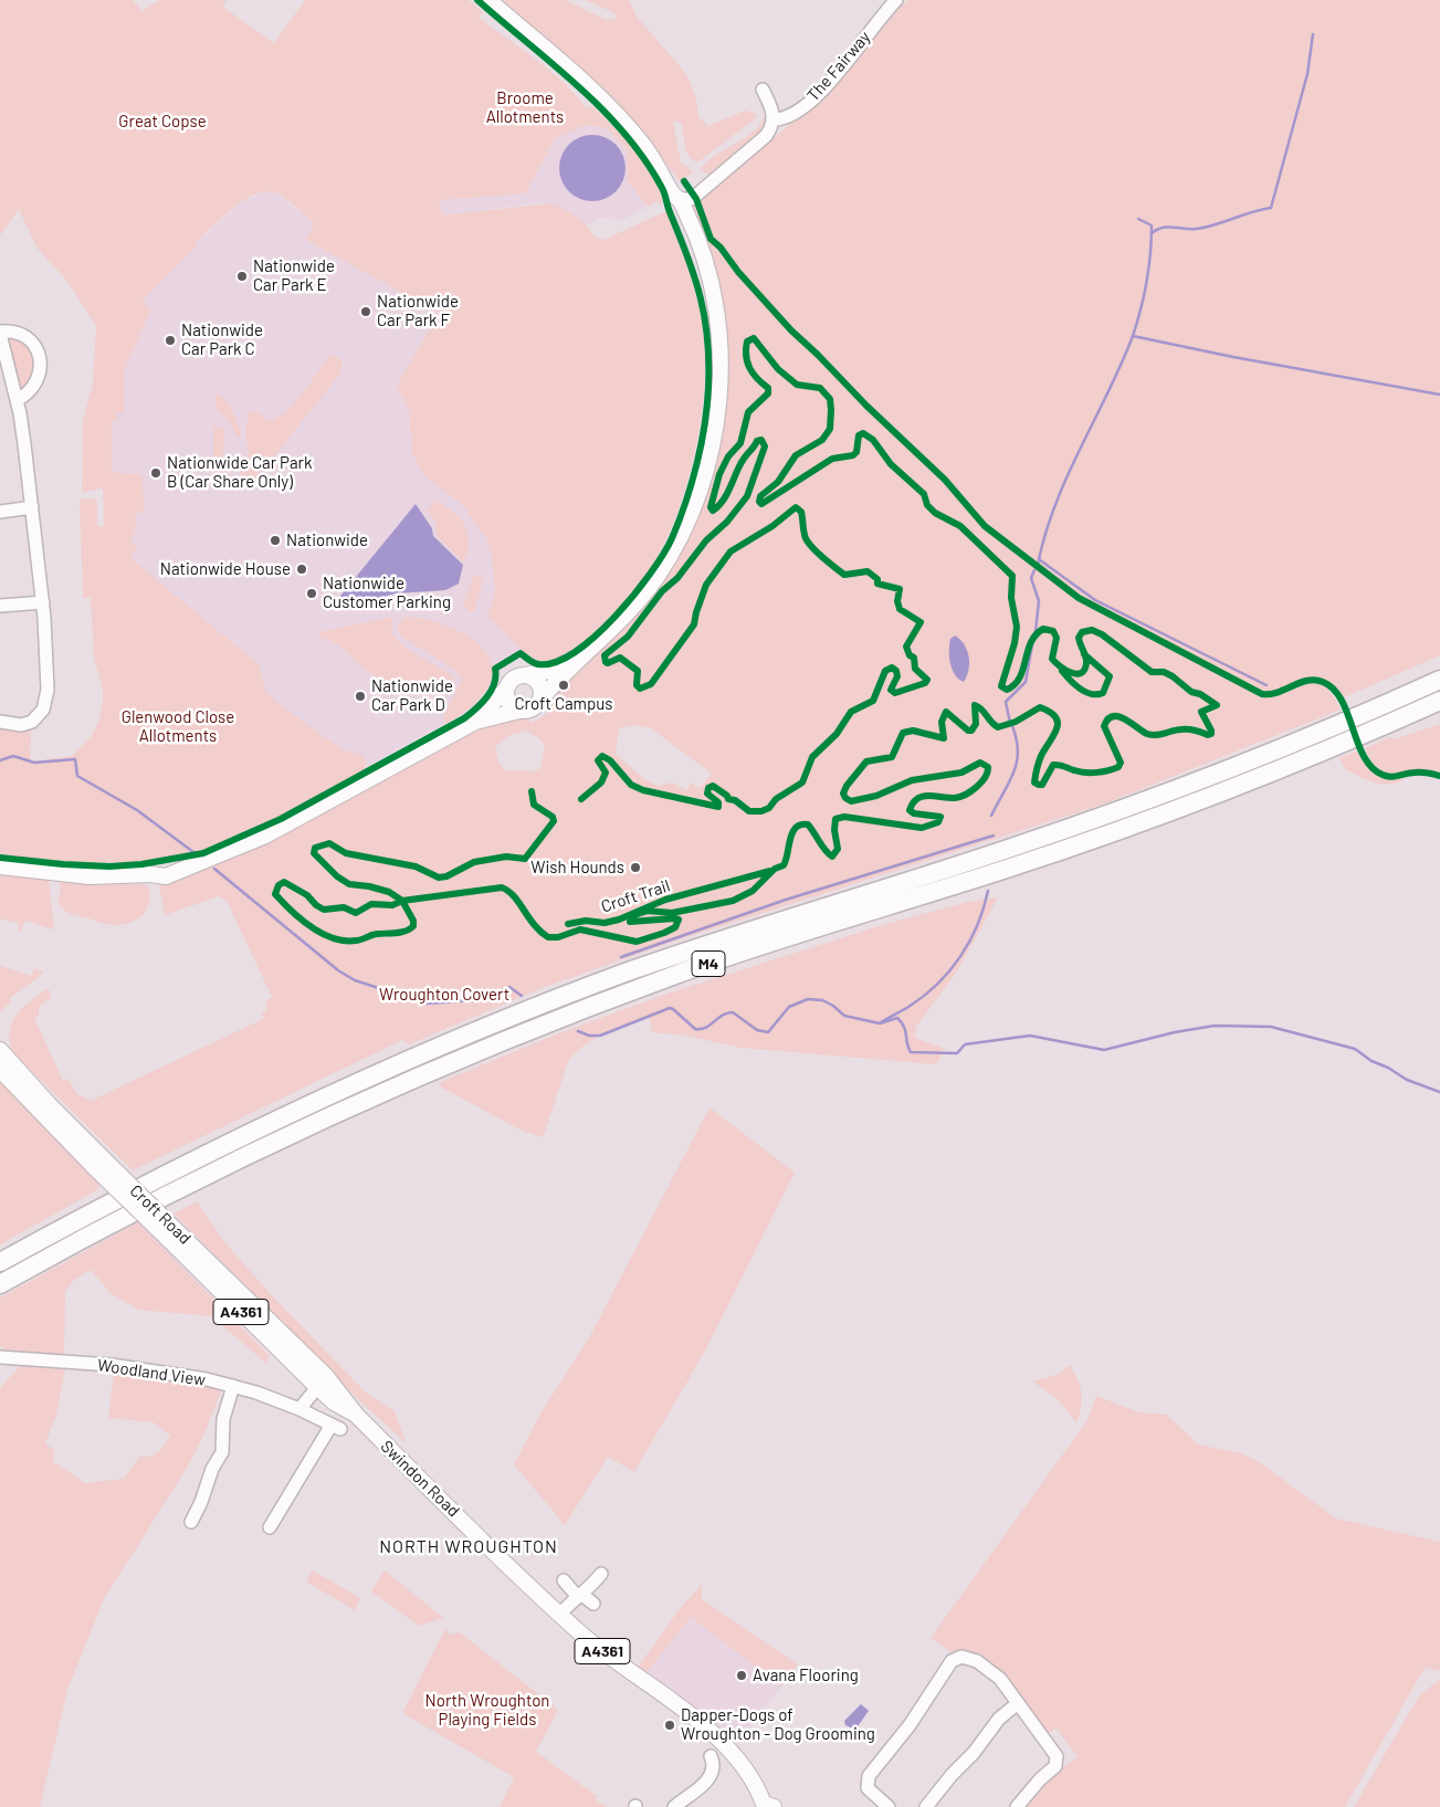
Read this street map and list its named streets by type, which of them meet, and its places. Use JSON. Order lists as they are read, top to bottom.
{
  "streets": {
    "highway": ["M4"],
    "main road": ["Croft Road", "A4361", "Swindon Road"],
    "street": ["The Fairway", "Woodland View"],
    "cycle path": ["Croft Trail"]
  },
  "crossings": [
    ["Croft Road", "Swindon Road"]
  ],
  "districts": ["NORTH WROUGHTON"],
  "parks": [
    "Broome Allotments",
    "Great Copse",
    "Glenwood Close Allotments",
    "Wroughton Covert",
    "North Wroughton Playing Fields"
  ],
  "places": [
    "Nationwide Car Park E",
    "Nationwide Car Park F",
    "Nationwide Car Park C",
    "Nationwide Car Park B (Car Share Only)",
    "Nationwide",
    "Nationwide House",
    "Nationwide Customer Parking",
    "Croft Campus",
    "Nationwide Car Park D",
    "Wish Hounds",
    "Avana Flooring",
    "Dapper-Dogs of Wroughton - Dog Grooming"
  ]
}
